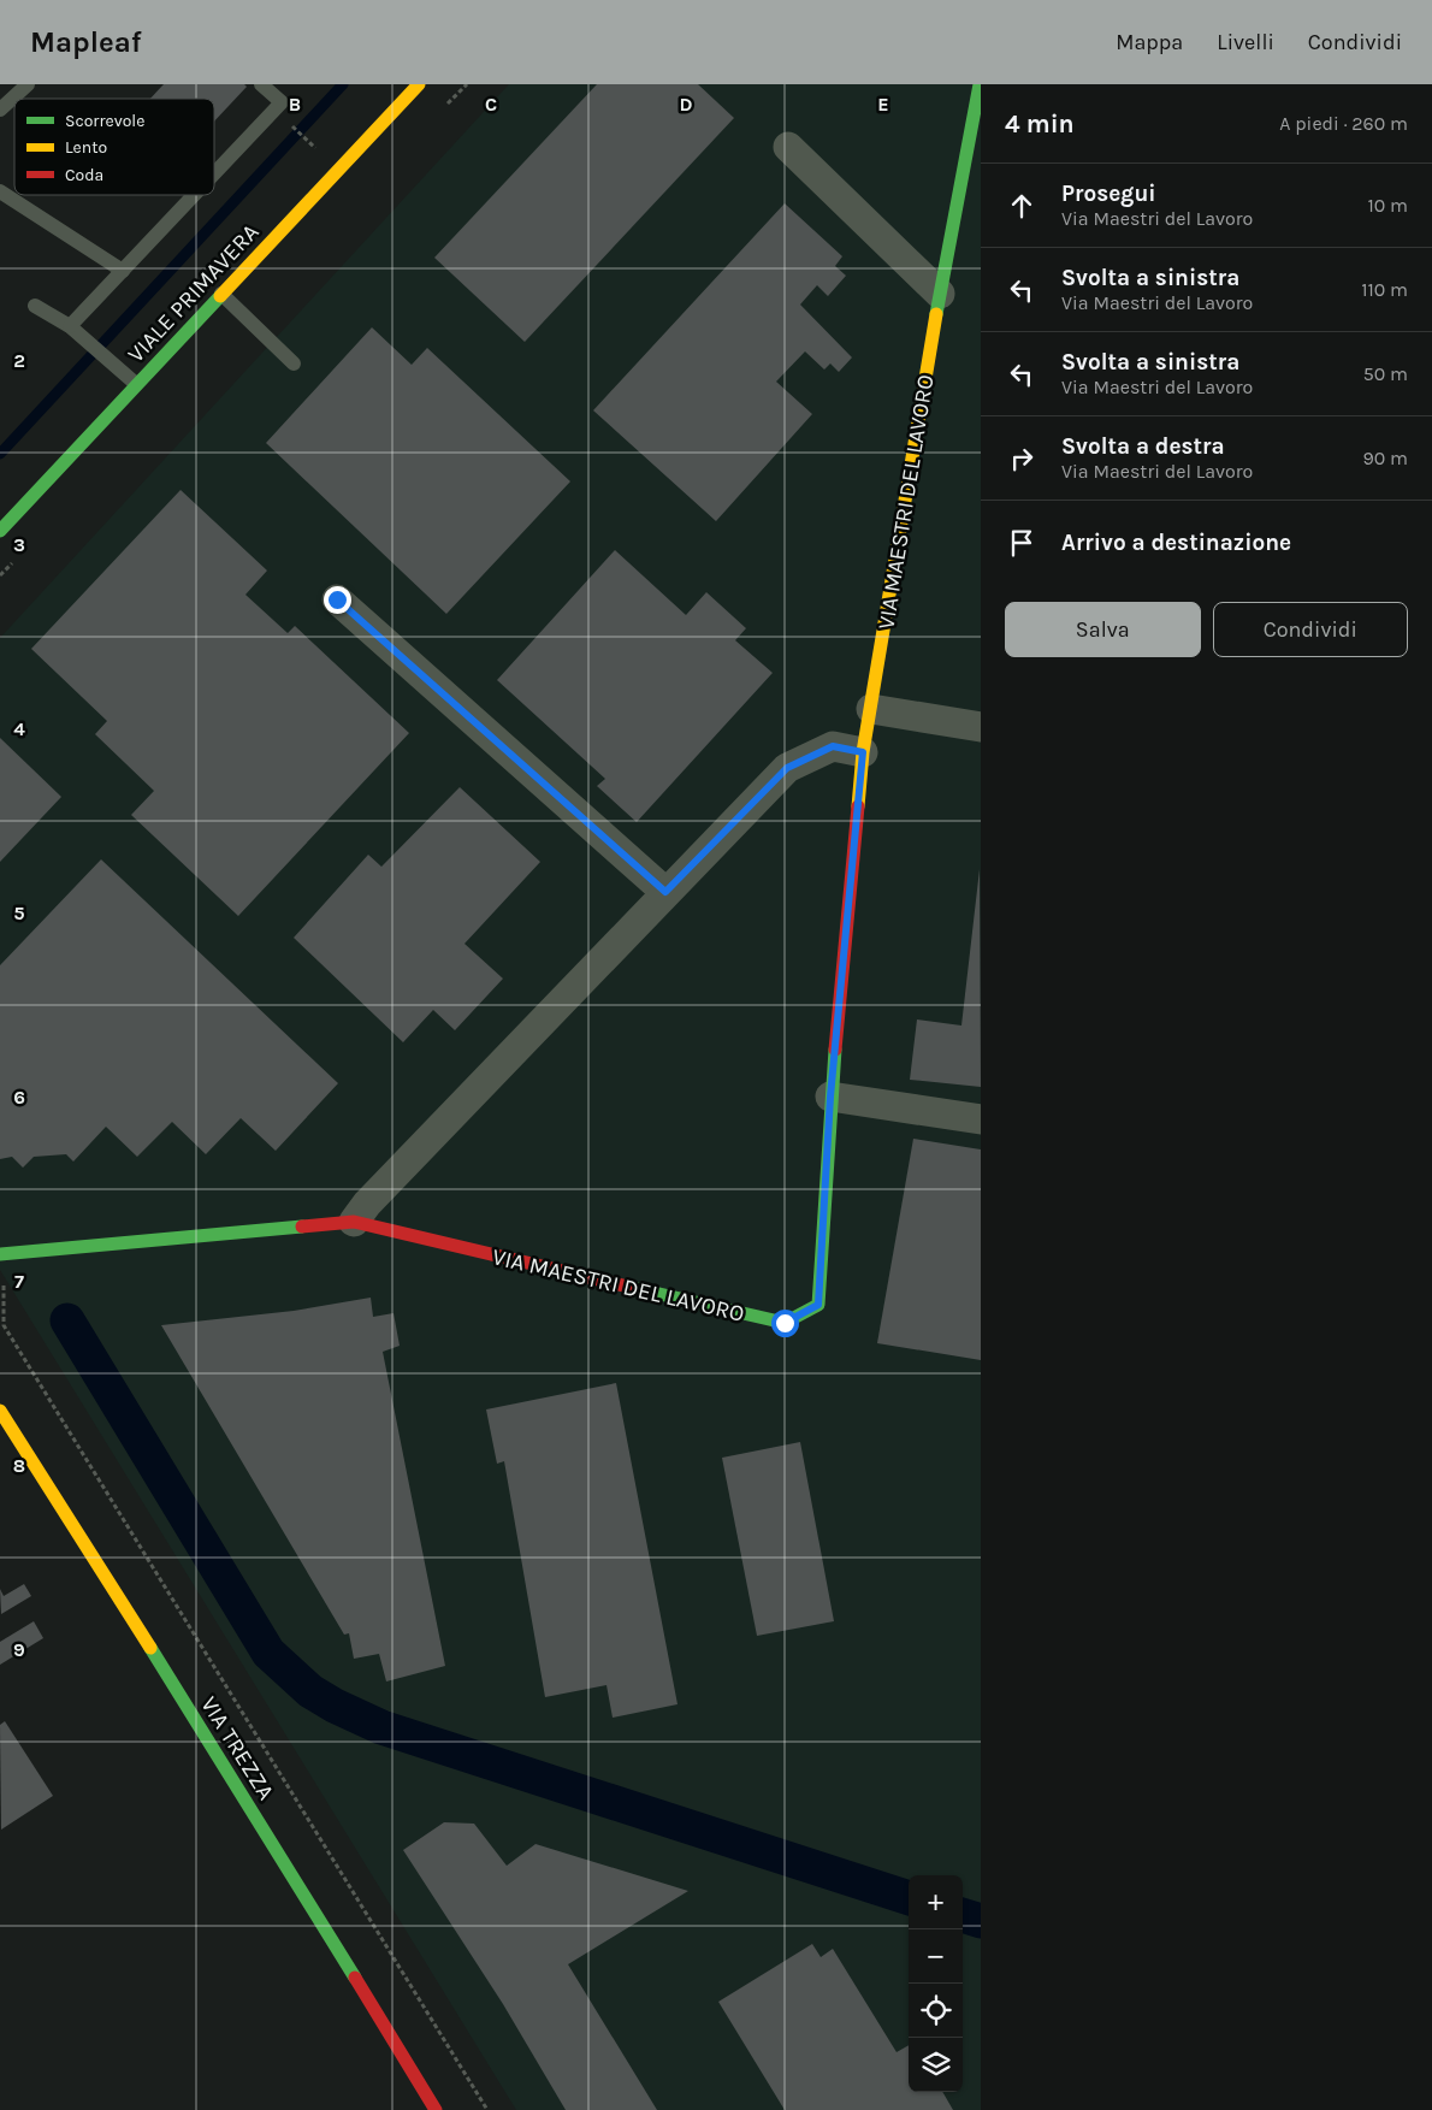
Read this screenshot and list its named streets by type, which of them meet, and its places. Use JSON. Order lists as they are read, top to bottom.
{
  "streets": {
    "street": ["VIALE PRIMAVERA", "VIA MAESTRI DEL LAVORO", "VIA TREZZA"]
  },
  "legend": ["Scorrevole", "Lento", "Coda"],
  "page": {
    "header": "Mapleaf",
    "nav": ["Mappa", "Livelli", "Condividi"],
    "heading": ["4 min", "A piedi · 260 m"],
    "list": [
      ["Prosegui", "Via Maestri del Lavoro", "10 m"],
      ["Svolta a sinistra", "Via Maestri del Lavoro", "110 m"],
      ["Svolta a sinistra", "Via Maestri del Lavoro", "50 m"],
      ["Svolta a destra", "Via Maestri del Lavoro", "90 m"],
      "Arrivo a destinazione"
    ],
    "buttons": ["Salva", "Condividi"],
    "map_buttons": ["+", "−"]
  },
  "grid": {
    "columns": [
      "B",
      "C",
      "D",
      "E"
    ],
    "rows": [
      "2",
      "3",
      "4",
      "5",
      "6",
      "7",
      "8",
      "9"
    ]
  }
}
